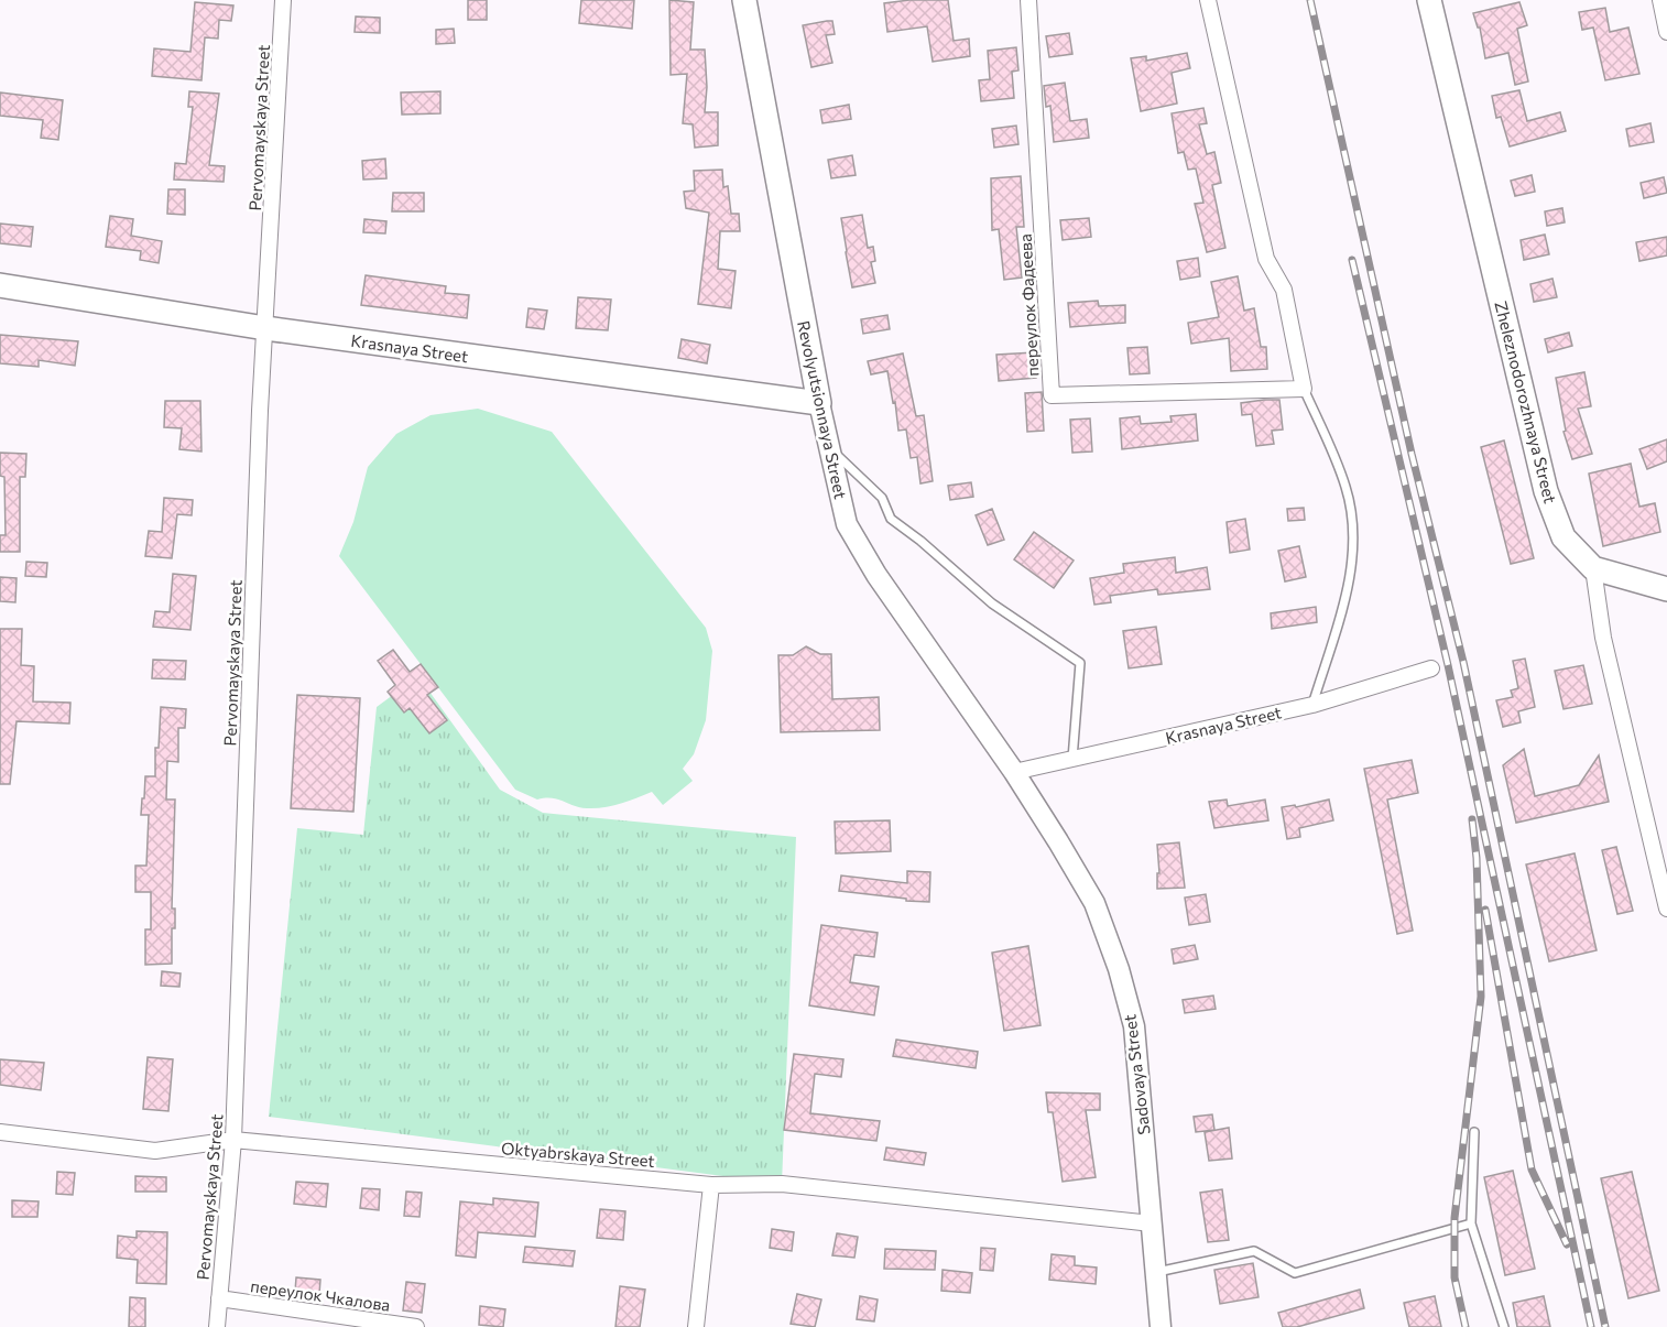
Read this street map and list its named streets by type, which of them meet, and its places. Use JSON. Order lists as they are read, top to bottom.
{
  "streets": {
    "main road": ["Krasnaya Street", "Zheleznodorozhnaya Street", "Revolyutsionnaya Street"],
    "street": [
      "Pervomayskaya Street",
      "переулок Фадеева",
      "Sadovaya Street",
      "Oktyabrskaya Street",
      "переулок Чкалова"
    ]
  },
  "crossings": [
    ["Pervomayskaya Street", "Krasnaya Street"],
    ["Pervomayskaya Street", "Oktyabrskaya Street"],
    ["Pervomayskaya Street", "переулок Чкалова"],
    ["Krasnaya Street", "Revolyutsionnaya Street"],
    ["Krasnaya Street", "Sadovaya Street"],
    ["Revolyutsionnaya Street", "Sadovaya Street"],
    ["Sadovaya Street", "Oktyabrskaya Street"]
  ]
}
